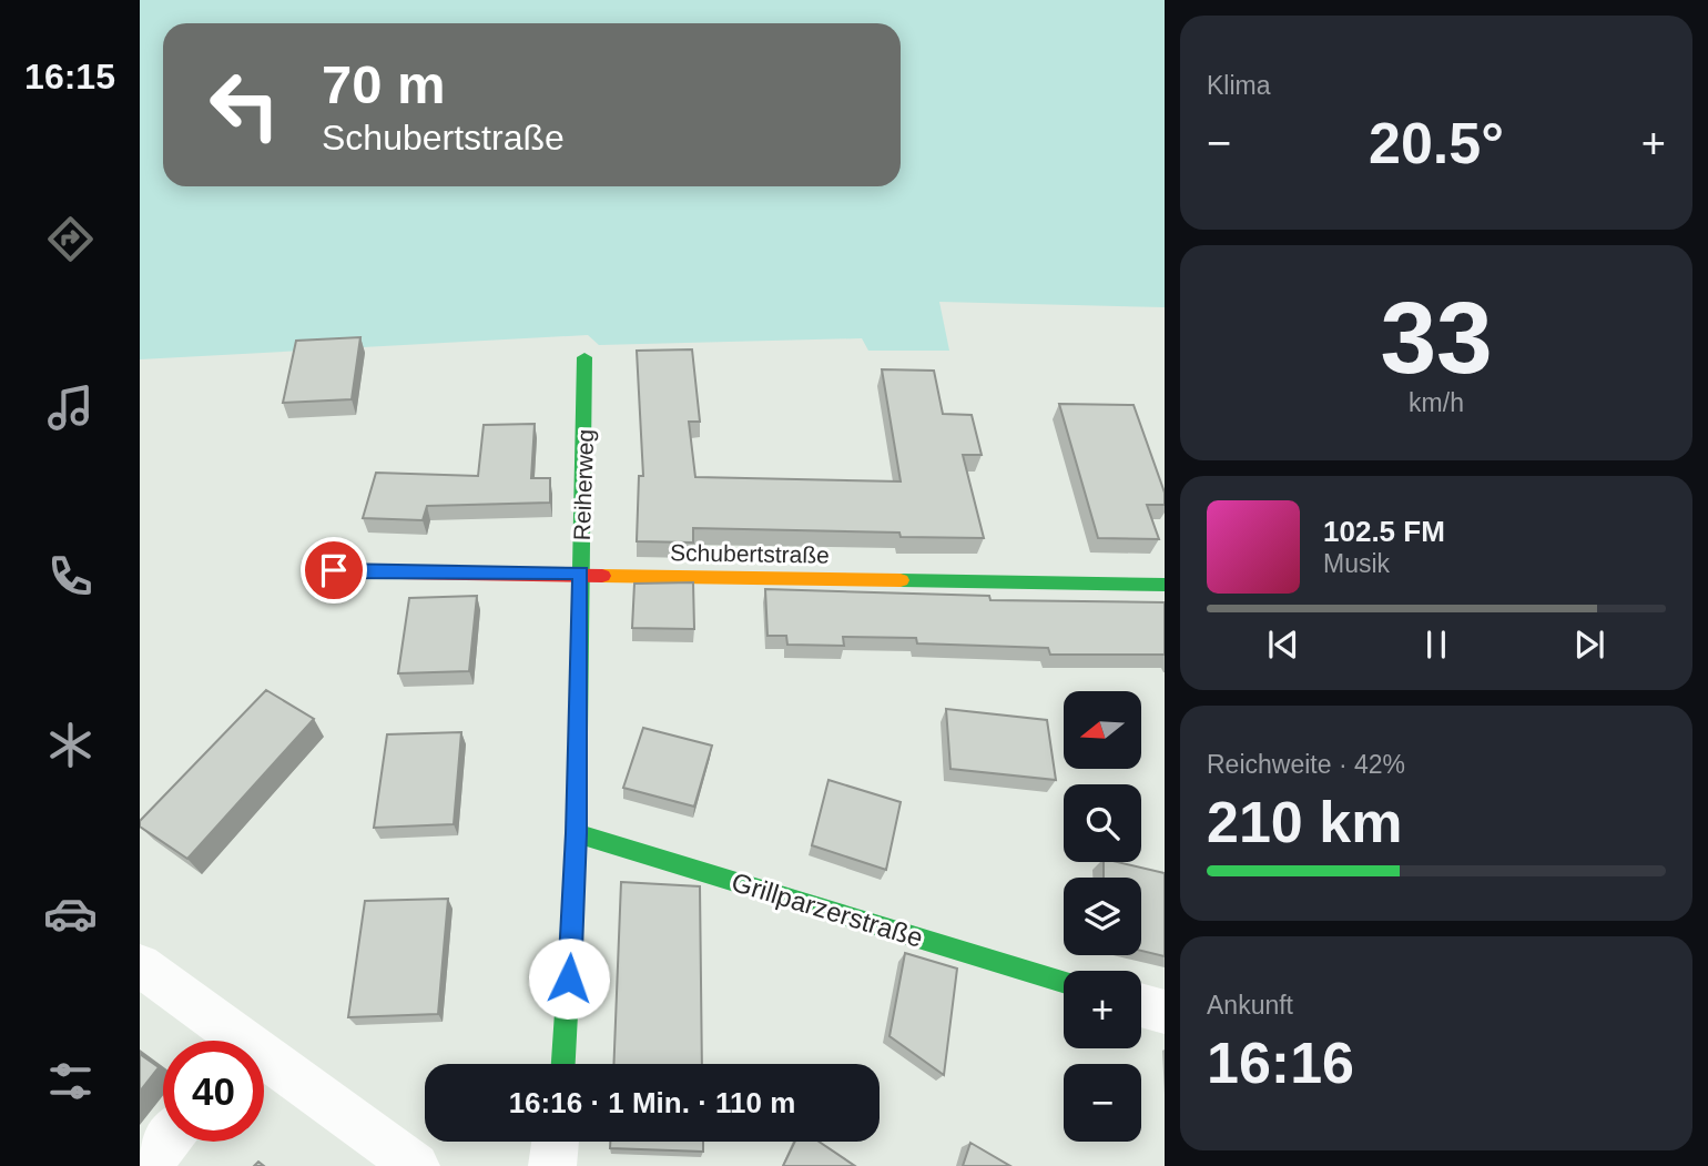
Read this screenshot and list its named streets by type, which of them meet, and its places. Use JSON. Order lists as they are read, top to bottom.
{
  "streets": {
    "street": ["Reiherweg", "Schubertstraße", "Grillparzerstraße"]
  },
  "crossings": [
    ["Reiherweg", "Schubertstraße"],
    ["Reiherweg", "Grillparzerstraße"]
  ],
  "north": "left",
  "page": {
    "tabs": "16:15",
    "tile": [
      "Klima",
      ["33", "km/h"],
      ["Reichweite · 42%", "210 km"],
      ["Ankunft", "16:16"]
    ],
    "turn": ["70 m", "Schubertstraße"],
    "heat": ["−", "20.5°", "+"],
    "song": ["102.5 FM", "Musik"],
    "map_buttons": ["+", "−"],
    "limit": "40",
    "trip": "16:16 · 1 Min. · 110 m"
  }
}
